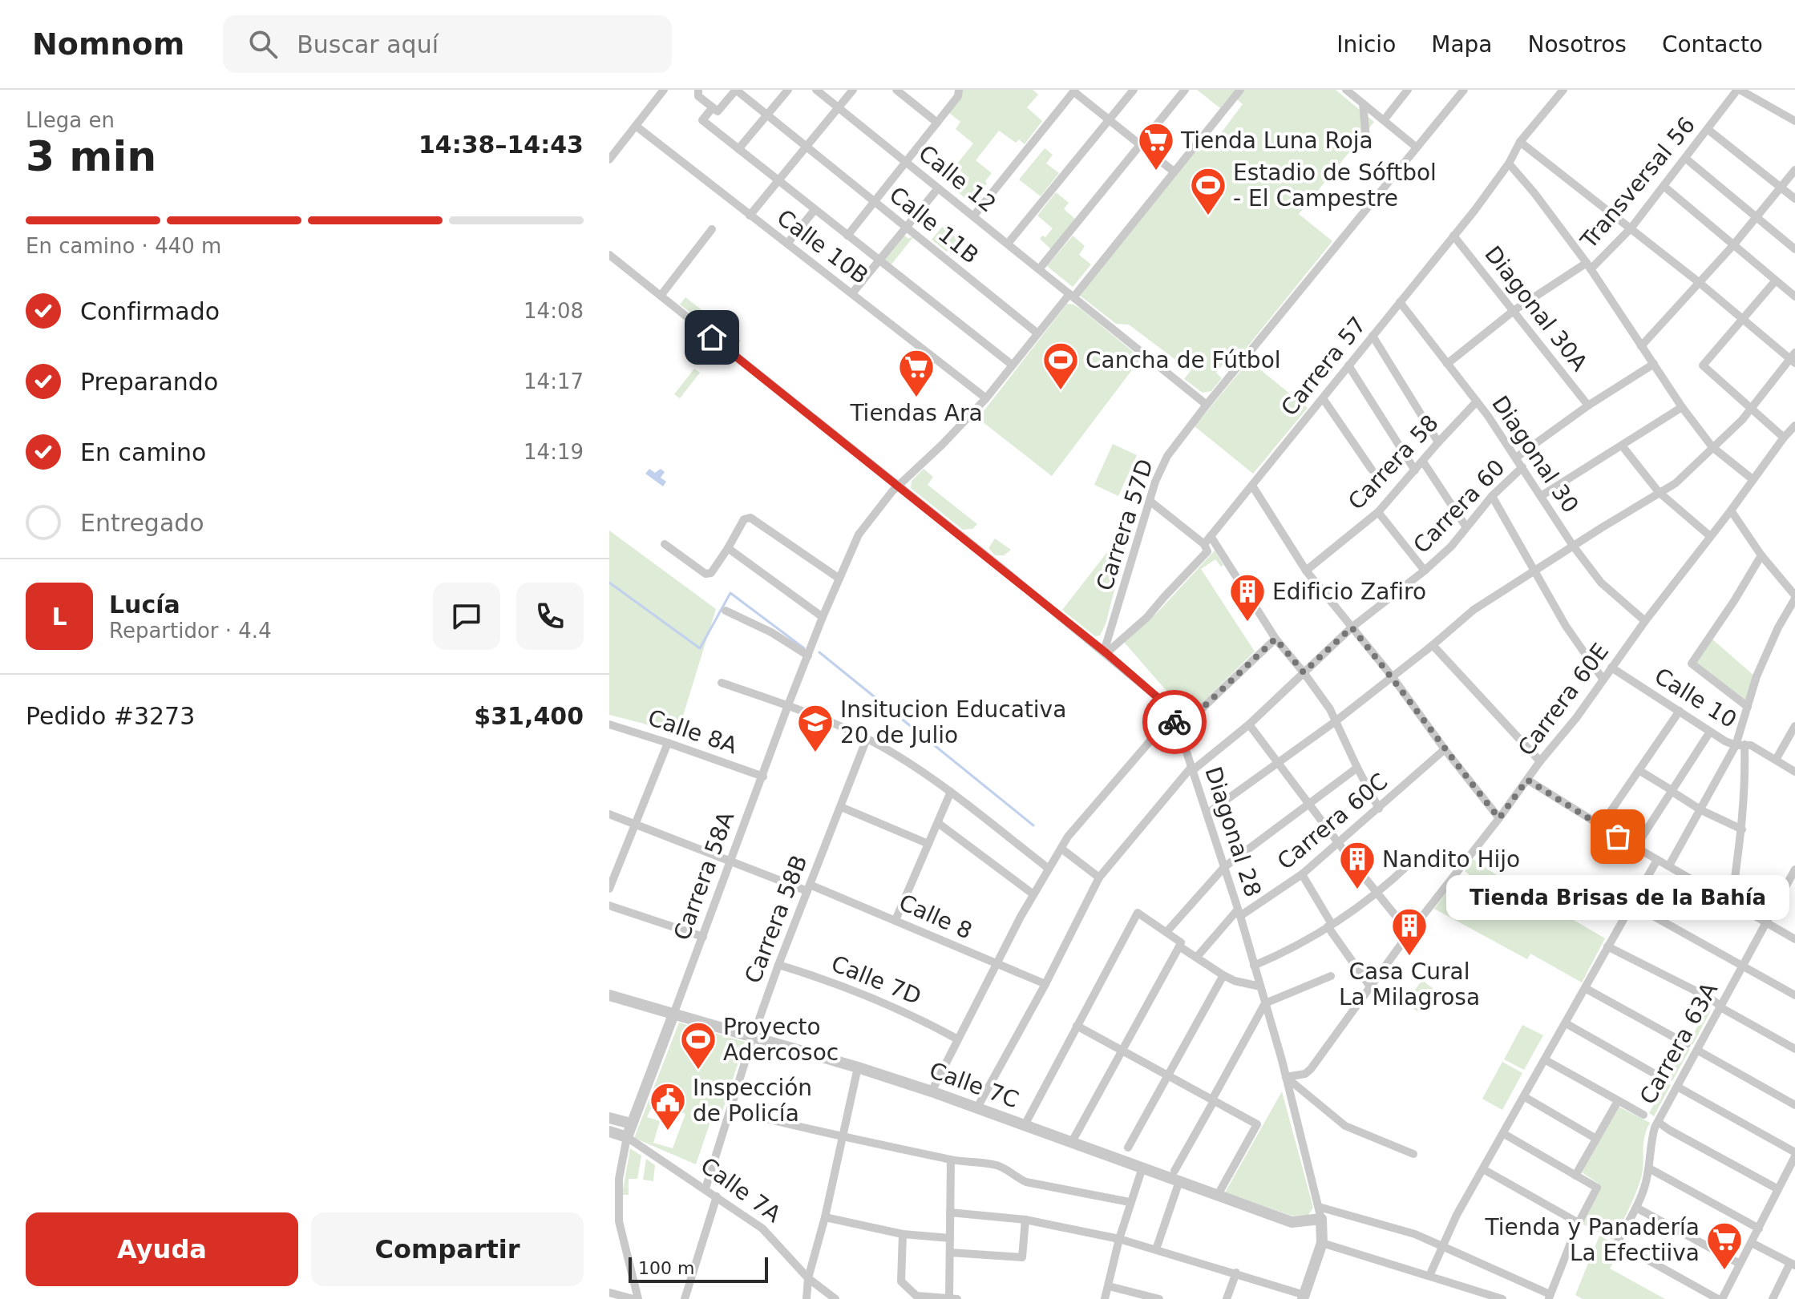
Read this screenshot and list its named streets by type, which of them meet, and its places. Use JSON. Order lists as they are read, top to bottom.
{
  "streets": {
    "street": [
      "Calle 12",
      "Transversal 56",
      "Calle 11B",
      "Calle 10B",
      "Diagonal 30A",
      "Carrera 57",
      "Diagonal 30",
      "Carrera 58",
      "Carrera 60",
      "Carrera 57D",
      "Calle 10",
      "Carrera 60E",
      "Calle 8A",
      "Carrera 60C",
      "Diagonal 28",
      "Carrera 58A",
      "Calle 8",
      "Carrera 58B",
      "Calle 7D",
      "Carrera 63A",
      "Calle 7C",
      "Calle 7A"
    ]
  },
  "crossings": [
    ["Calle 12", "Carrera 57D"],
    ["Diagonal 30A", "Carrera 57"],
    ["Diagonal 30A", "Carrera 60"],
    ["Carrera 57", "Diagonal 30"],
    ["Carrera 57", "Carrera 57D"],
    ["Carrera 57", "Diagonal 28"],
    ["Diagonal 30", "Carrera 58"],
    ["Diagonal 30", "Carrera 60"],
    ["Diagonal 30", "Carrera 60E"],
    ["Carrera 60", "Diagonal 28"],
    ["Carrera 60", "Calle 8"],
    ["Carrera 60", "Calle 7C"],
    ["Carrera 57D", "Diagonal 28"],
    ["Calle 10", "Carrera 60E"],
    ["Carrera 60E", "Diagonal 28"],
    ["Calle 8A", "Carrera 58A"],
    ["Carrera 60C", "Diagonal 28"],
    ["Diagonal 28", "Carrera 58A"],
    ["Diagonal 28", "Calle 7C"],
    ["Carrera 58A", "Calle 8"],
    ["Carrera 58A", "Calle 7C"],
    ["Carrera 58A", "Calle 7A"],
    ["Calle 8", "Carrera 58B"],
    ["Carrera 58B", "Calle 7D"],
    ["Carrera 58B", "Calle 7C"],
    ["Carrera 58B", "Calle 7A"]
  ],
  "places": {
    "supermarket": ["Tienda Luna Roja", "Tiendas Ara", "Tienda y Panadería La Efectiiva"],
    "sports": ["Estadio de Sóftbol - El Campestre", "Cancha de Fútbol", "Proyecto Adercosoc"],
    "building": ["Edificio Zafiro", "Nandito Hijo", "Casa Cural La Milagrosa"],
    "school or university": ["Insitucion Educativa 20 de Julio"],
    "other": ["Tienda Brisas de la Bahía"],
    "public building": ["Inspección de Policía"]
  },
  "scale_bar": "100 m",
  "page": {
    "header": "Nomnom",
    "search": "Buscar aquí",
    "nav": [
      "Inicio",
      "Mapa",
      "Nosotros",
      "Contacto"
    ],
    "heading": ["3 min", "Llega en", "14:38–14:43"],
    "panel": [
      "Lucía",
      "Repartidor · 4.4",
      "Pedido #3273",
      "$31,400"
    ],
    "bar": "En camino · 440 m",
    "list": [
      ["Confirmado", "14:08"],
      ["Preparando", "14:17"],
      ["En camino", "14:19"],
      "Entregado"
    ],
    "round": "L",
    "bubble": "Tienda Brisas de la Bahía",
    "buttons": ["Ayuda", "Compartir"],
    "scale": "100 m"
  }
}
